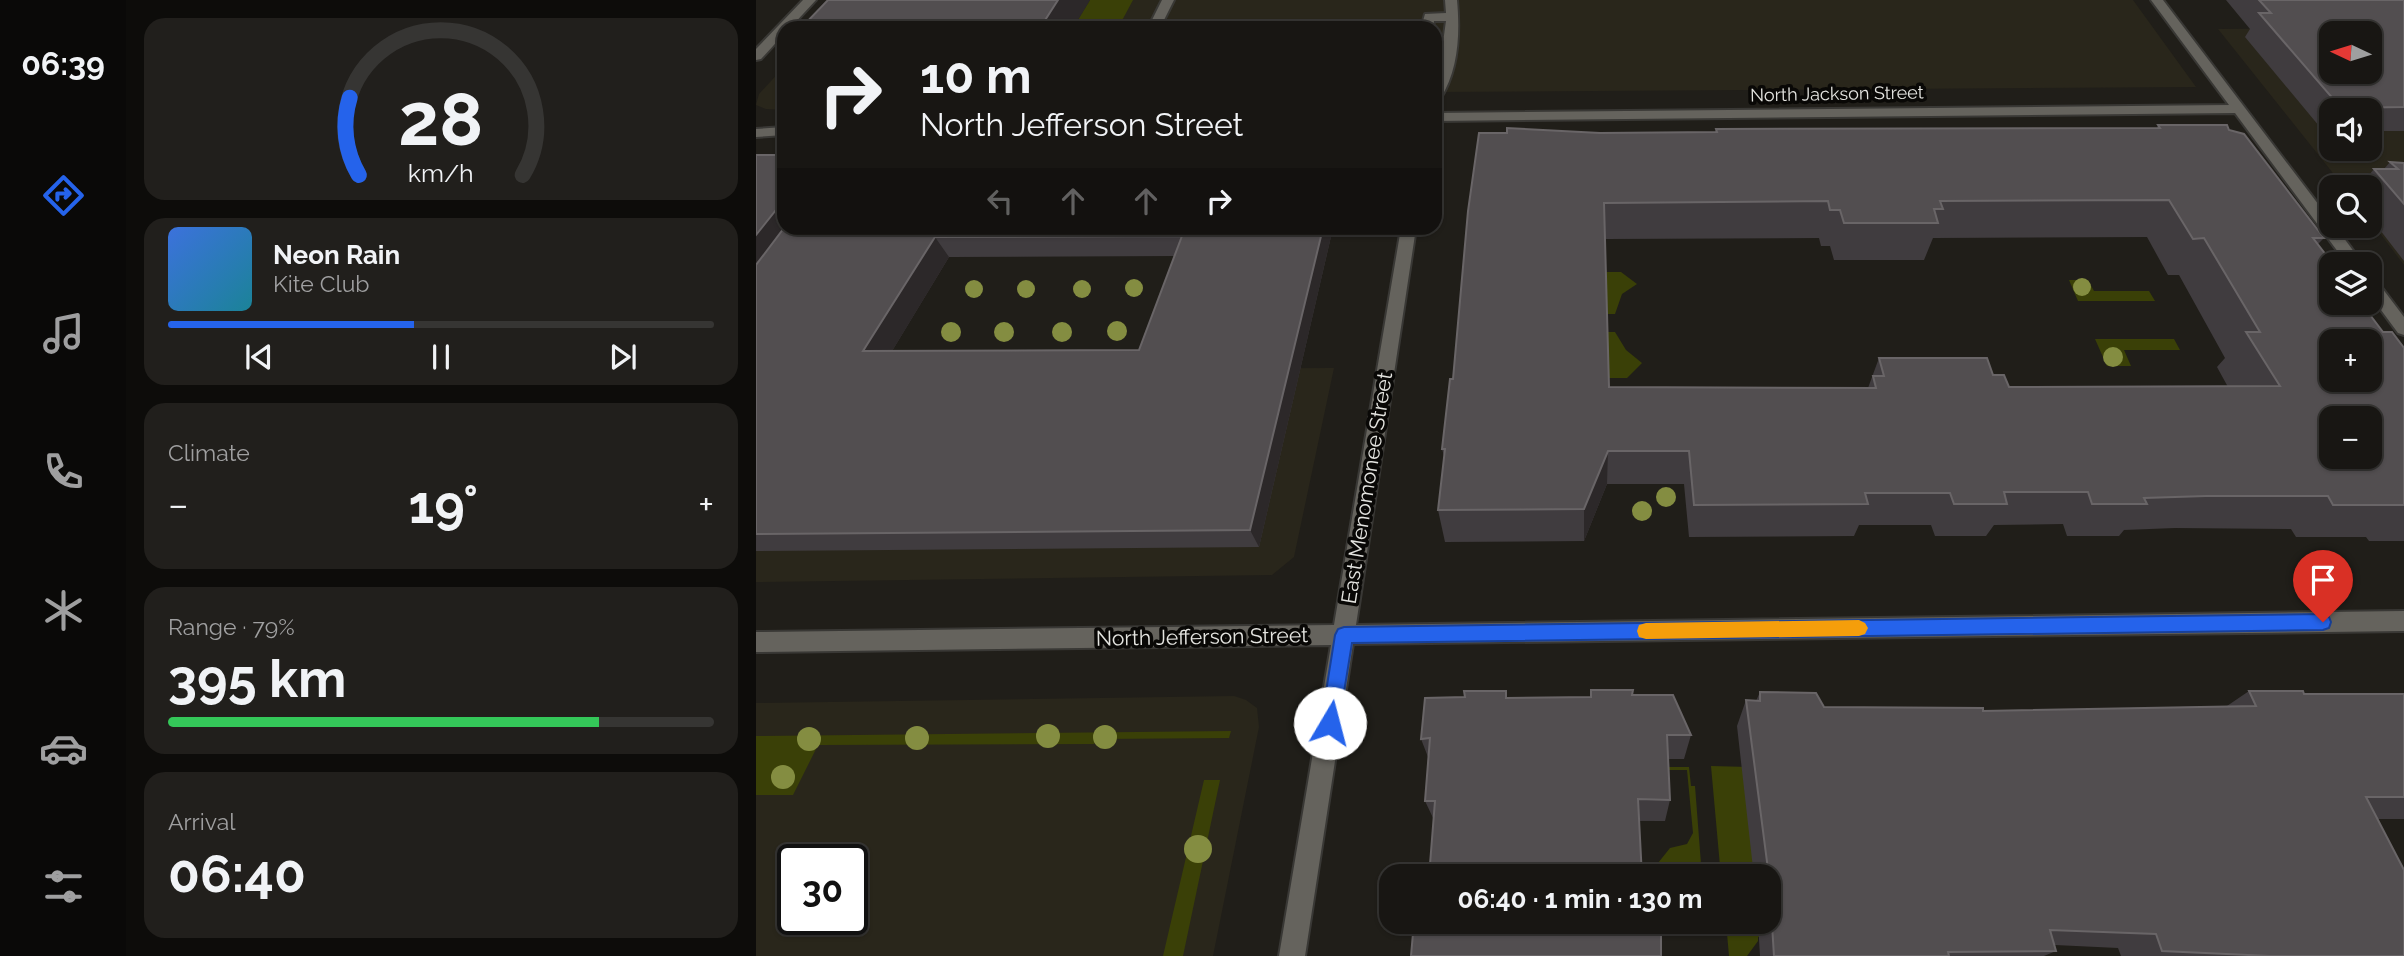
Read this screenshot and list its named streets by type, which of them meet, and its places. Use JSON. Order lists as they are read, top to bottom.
{
  "streets": {
    "street": ["North Jackson Street", "East Menomonee Street", "North Jefferson Street"]
  },
  "crossings": [
    ["East Menomonee Street", "North Jefferson Street"]
  ],
  "north": "left",
  "page": {
    "tabs": "06:39",
    "map_buttons": ["+", "−"],
    "turn": ["10 m", "North Jefferson Street"],
    "song": ["Neon Rain", "Kite Club"],
    "tile": [
      "Climate",
      ["Range · 79%", "395 km"],
      ["Arrival", "06:40"]
    ],
    "heat": ["−", "19°", "+"],
    "limit": "30",
    "trip": "06:40 · 1 min · 130 m",
    "gauge": ["28", "km/h"]
  }
}
